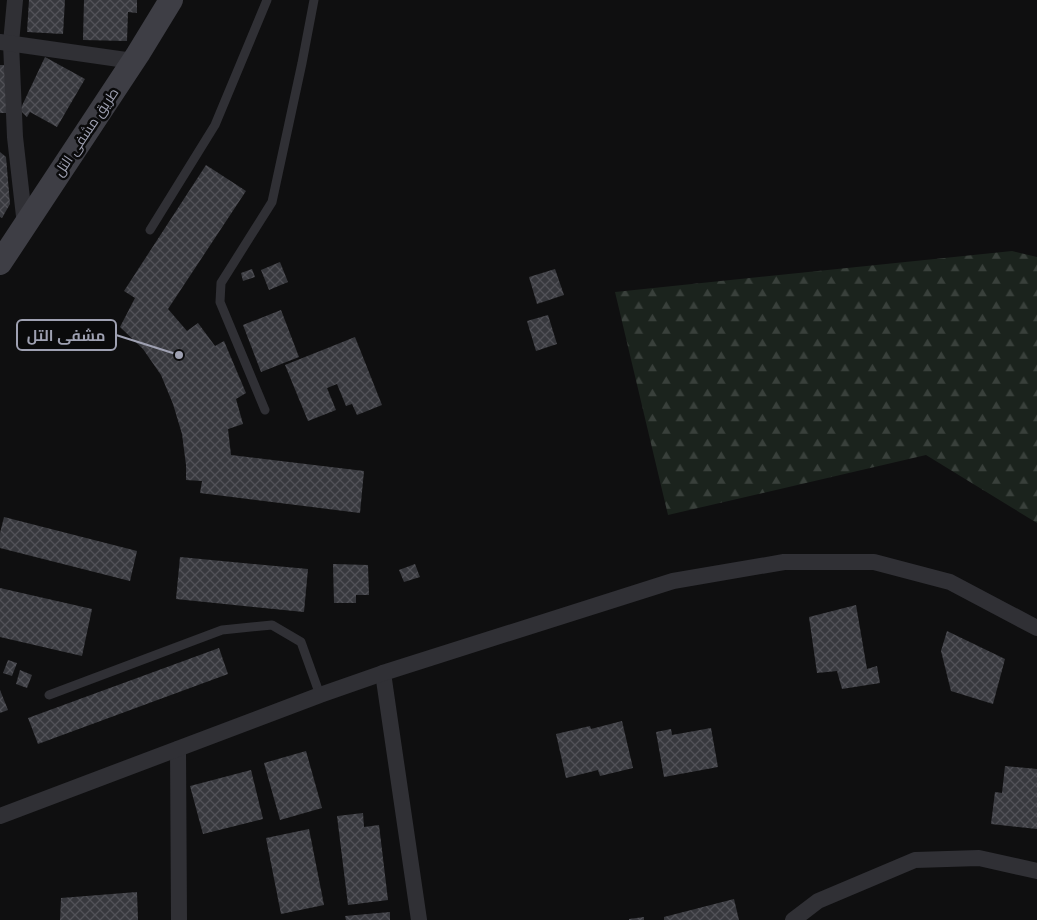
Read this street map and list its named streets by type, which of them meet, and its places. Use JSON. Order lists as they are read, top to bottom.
{
  "streets": {
    "street": ["طريق مشفى التل"]
  },
  "places": ["مشفى التل"]
}
